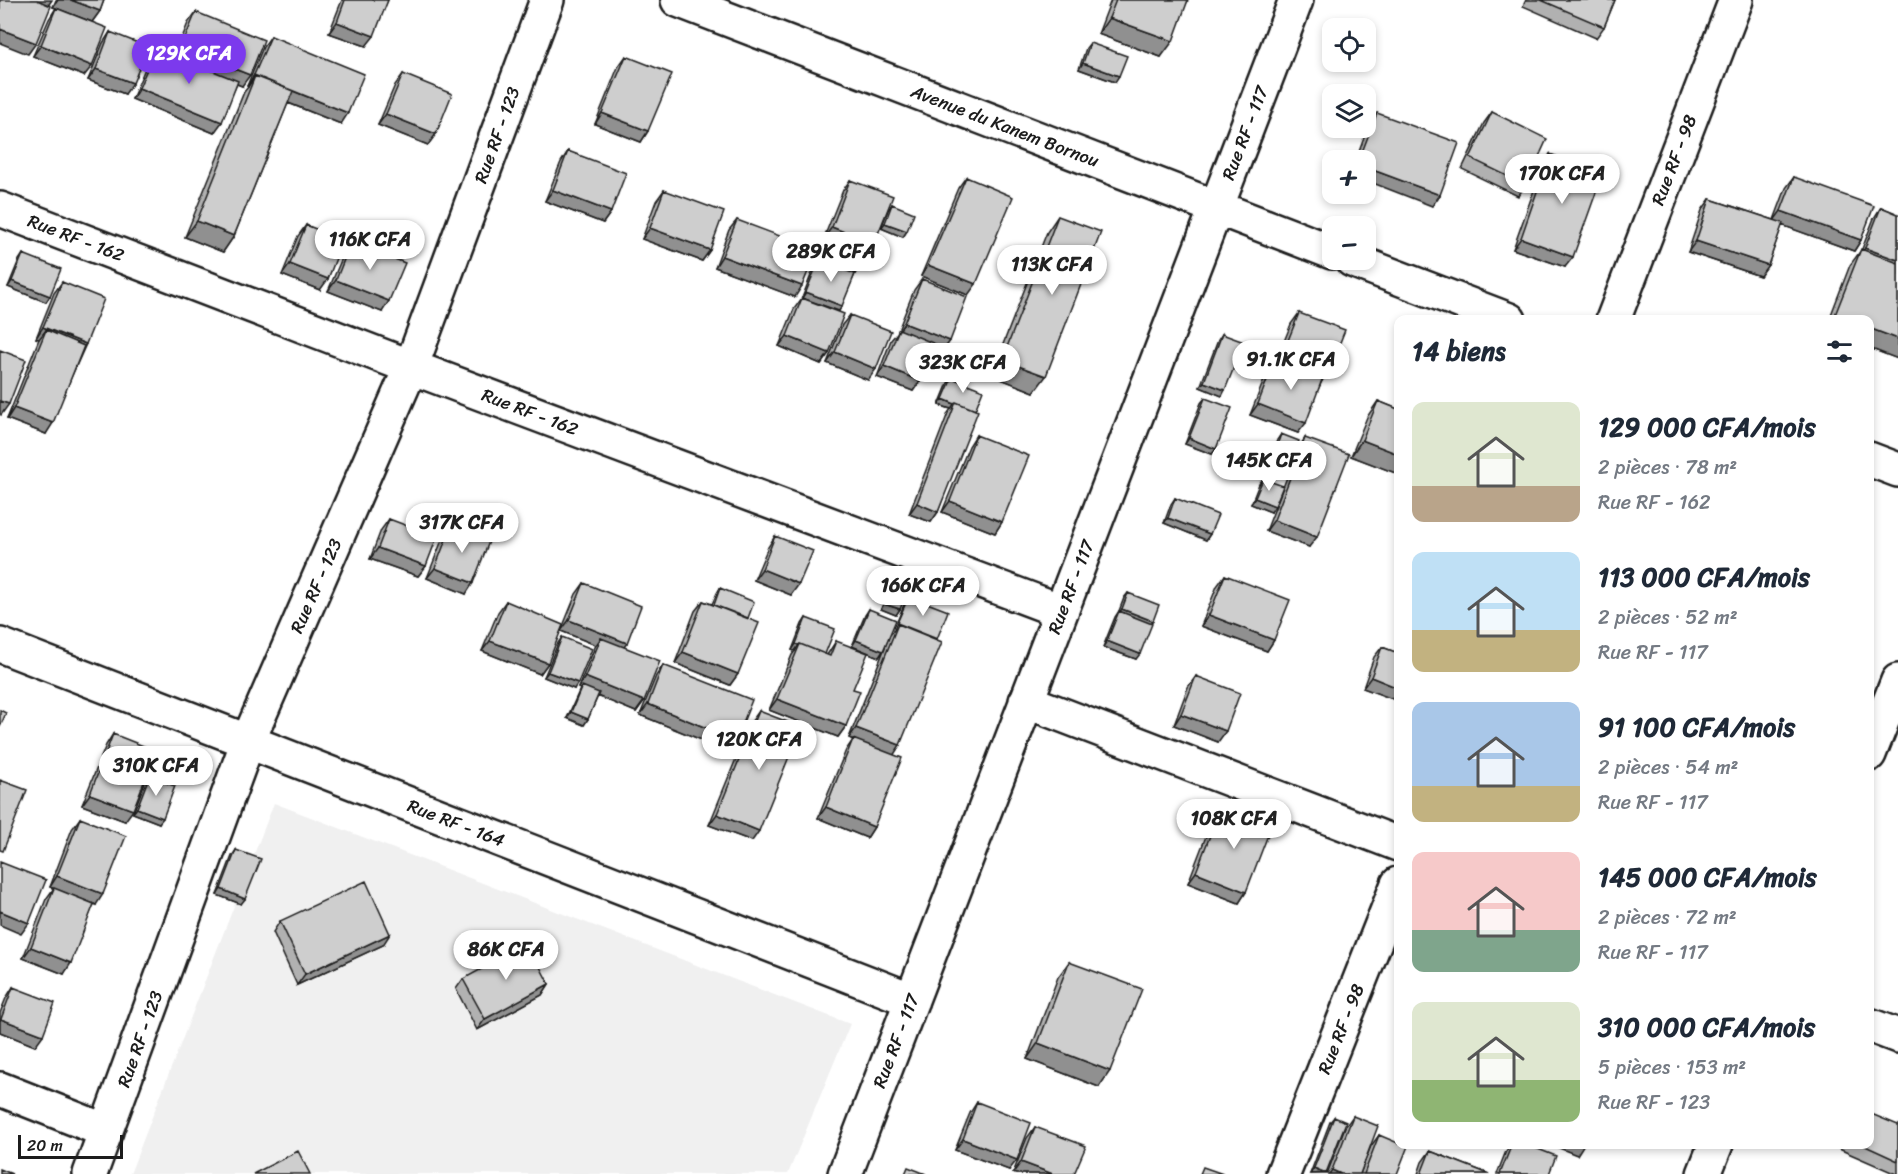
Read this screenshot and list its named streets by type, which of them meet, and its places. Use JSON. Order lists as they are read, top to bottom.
{
  "streets": {
    "street": [
      "Avenue du Kanem Bornou",
      "Rue RF - 117",
      "Rue RF - 123",
      "Rue RF - 98",
      "Rue RF - 162",
      "Rue RF - 164"
    ]
  },
  "crossings": [
    ["Avenue du Kanem Bornou", "Rue RF - 117"],
    ["Rue RF - 117", "Rue RF - 162"],
    ["Rue RF - 117", "Rue RF - 164"],
    ["Rue RF - 123", "Rue RF - 162"],
    ["Rue RF - 123", "Rue RF - 164"]
  ],
  "scale_bar": "20 m",
  "page": {
    "map_buttons": ["+", "−"],
    "price": [
      "129K CFA",
      "170K CFA",
      "116K CFA",
      "289K CFA",
      "113K CFA",
      "91.1K CFA",
      "323K CFA",
      "145K CFA",
      "317K CFA",
      "166K CFA",
      "120K CFA",
      "310K CFA",
      "108K CFA",
      "86K CFA"
    ],
    "heading": "14 biens",
    "list": [
      {
        "name": "129 000 CFA/mois",
        "note": "2 pièces · 78 m² · Rue RF - 162"
      },
      {
        "name": "113 000 CFA/mois",
        "note": "2 pièces · 52 m² · Rue RF - 117"
      },
      {
        "name": "91 100 CFA/mois",
        "note": "2 pièces · 54 m² · Rue RF - 117"
      },
      {
        "name": "145 000 CFA/mois",
        "note": "2 pièces · 72 m² · Rue RF - 117"
      },
      {
        "name": "310 000 CFA/mois",
        "note": "5 pièces · 153 m² · Rue RF - 123"
      }
    ],
    "scale": "20 m"
  }
}
